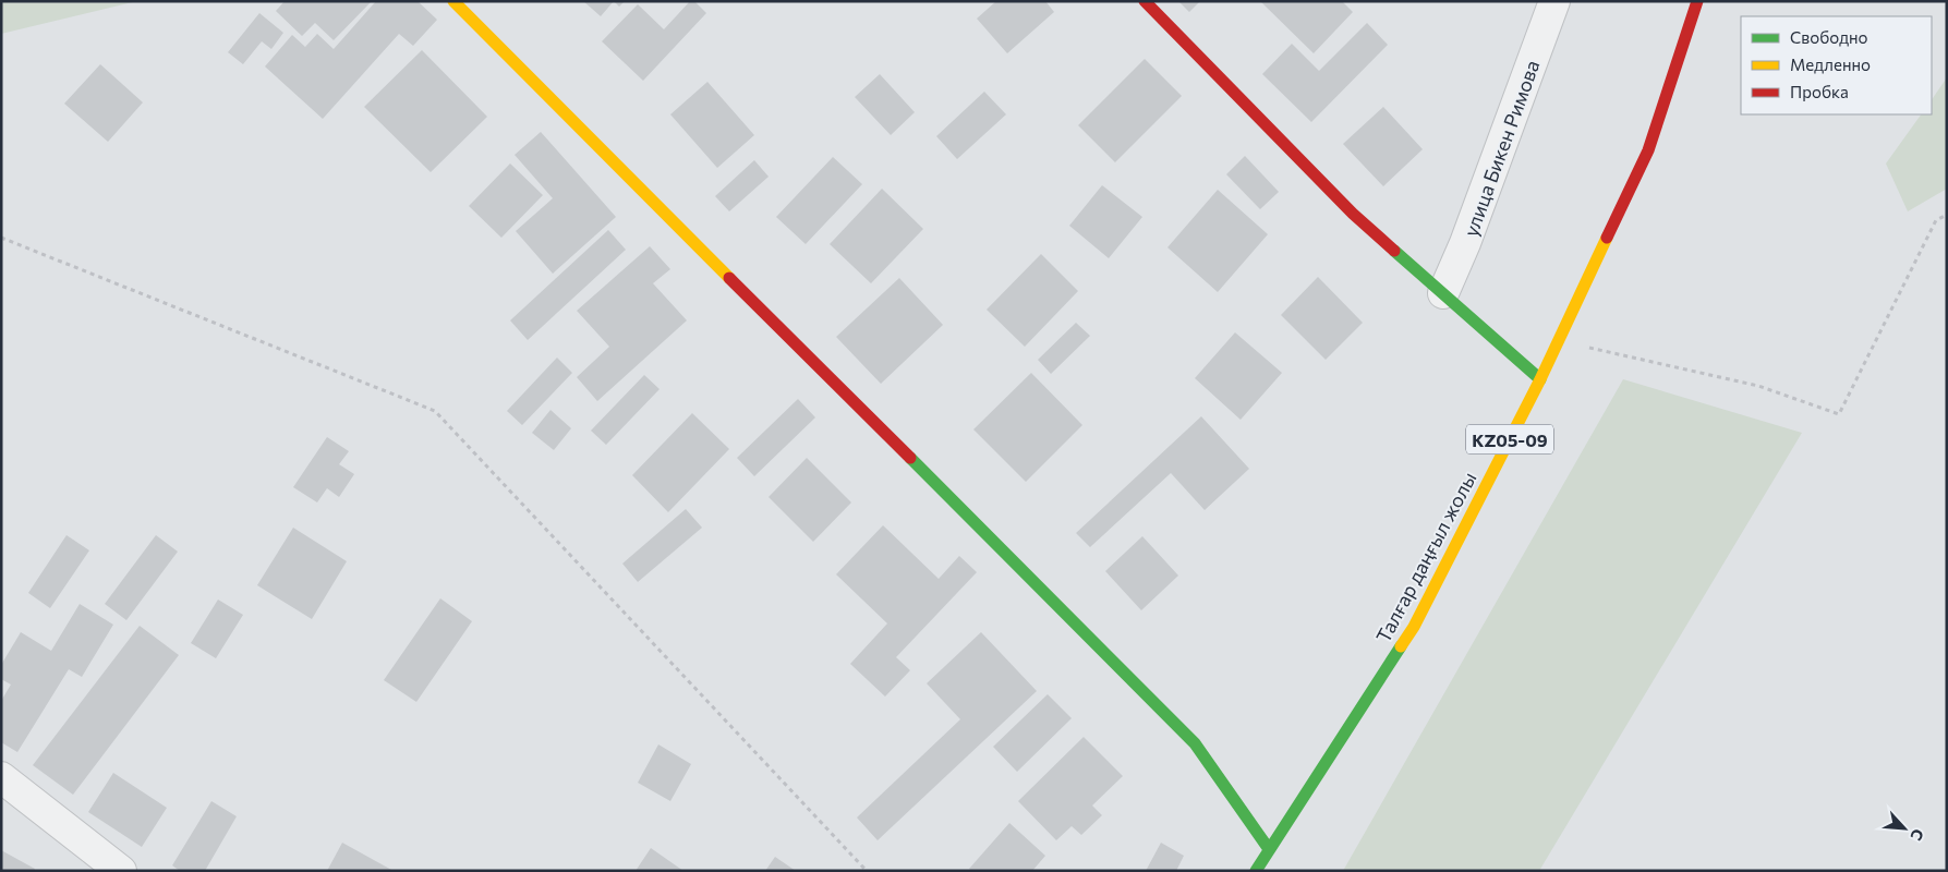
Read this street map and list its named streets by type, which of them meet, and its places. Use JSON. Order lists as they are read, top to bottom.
{
  "streets": {
    "street": ["улица Бикен Римова", "KZ05-09", "Талғар даңғыл жолы"]
  },
  "legend": ["Свободно", "Медленно", "Пробка"],
  "north": "bottom right"
}
